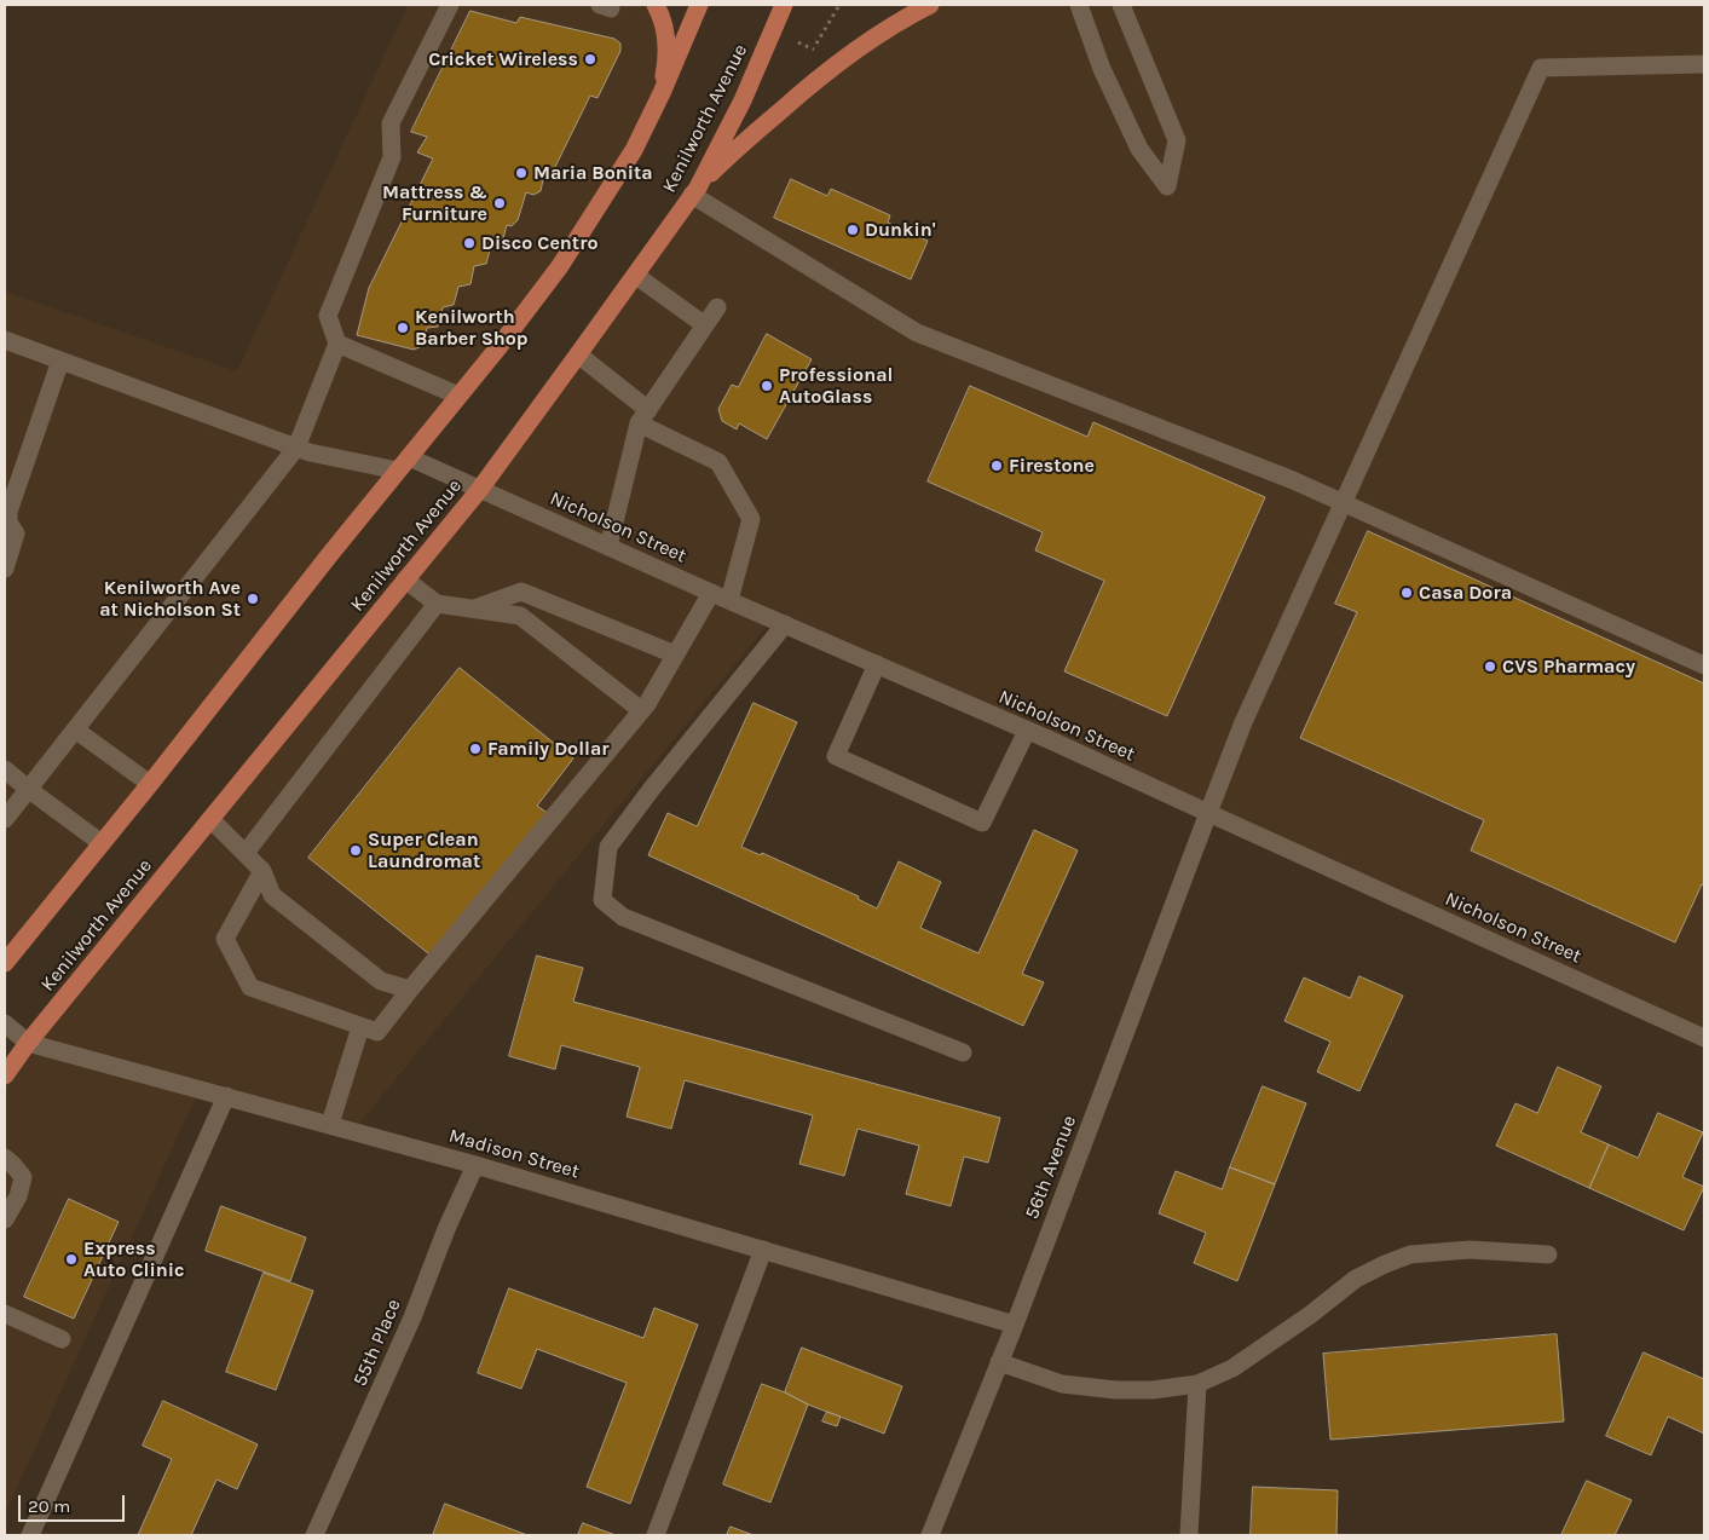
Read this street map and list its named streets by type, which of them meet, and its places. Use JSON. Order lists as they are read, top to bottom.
{
  "streets": {
    "main road": ["Kenilworth Avenue"],
    "street": [
      "Nicholson Street",
      "Madison Street",
      "56th Avenue",
      "55th Place"
    ]
  },
  "crossings": [
    ["Kenilworth Avenue", "Nicholson Street"],
    ["Kenilworth Avenue", "Madison Street"],
    ["Nicholson Street", "56th Avenue"],
    ["Madison Street", "56th Avenue"],
    ["Madison Street", "55th Place"]
  ],
  "places": [
    "Cricket Wireless",
    "Maria Bonita",
    "Mattress & Furniture",
    "Dunkin'",
    "Disco Centro",
    "Kenilworth Barber Shop",
    "Professional AutoGlass",
    "Firestone",
    "Casa Dora",
    "Kenilworth Ave at Nicholson St",
    "CVS Pharmacy",
    "Family Dollar",
    "Super Clean Laundromat",
    "Express Auto Clinic"
  ],
  "scale_bar": "20 m"
}
